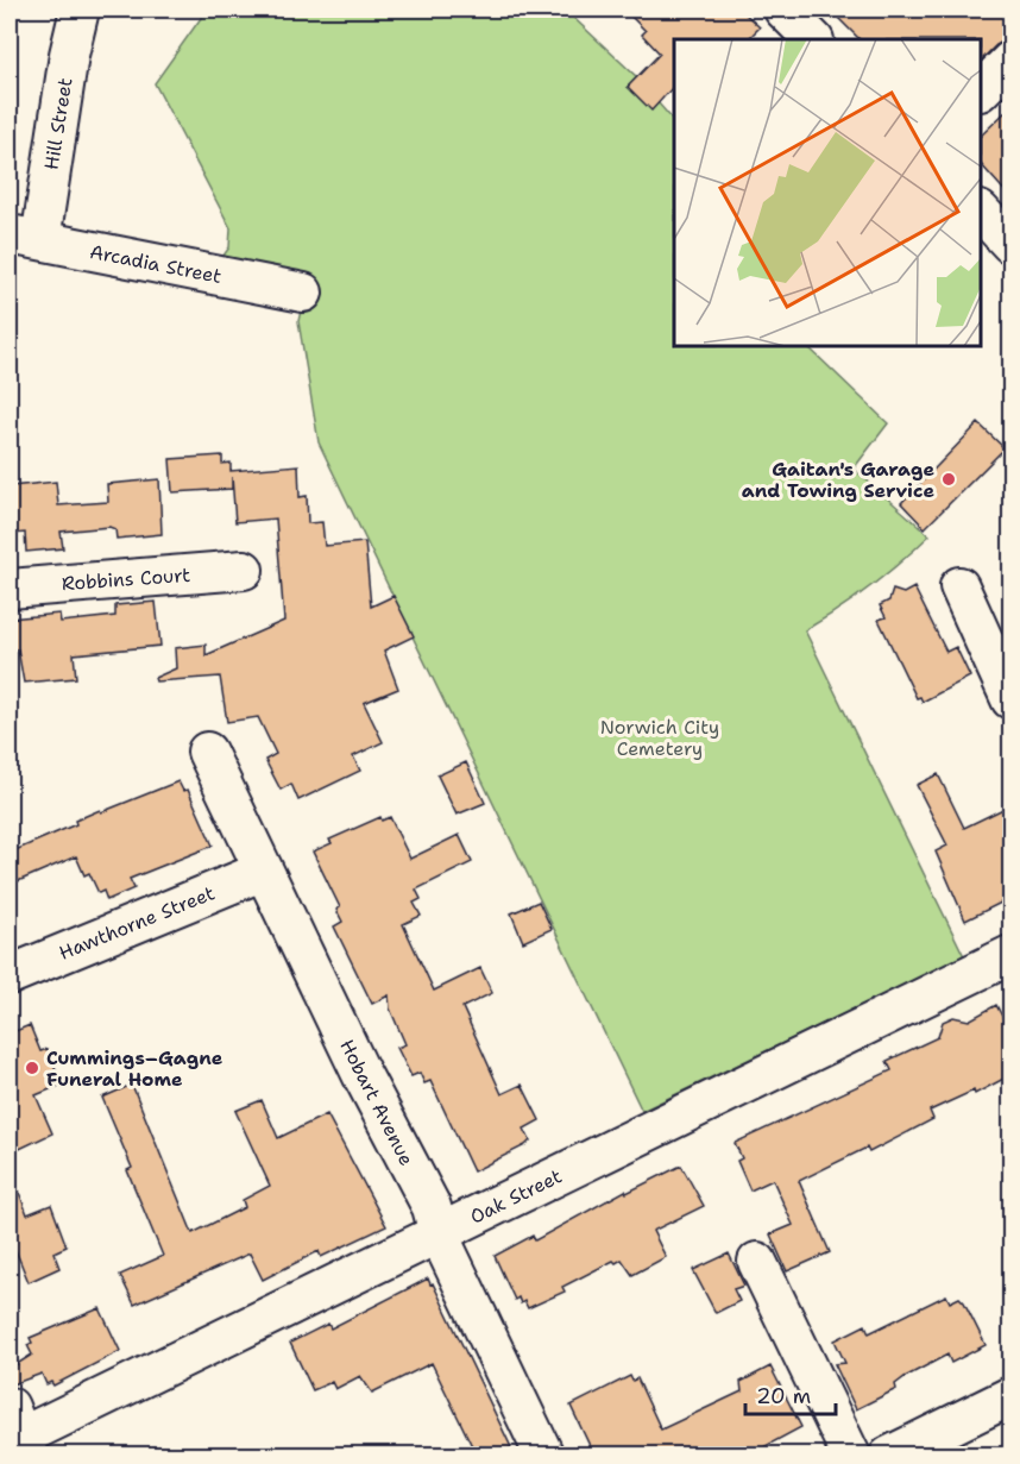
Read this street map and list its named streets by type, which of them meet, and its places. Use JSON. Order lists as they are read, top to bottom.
{
  "streets": {
    "street": [
      "Hill Street",
      "Arcadia Street",
      "Robbins Court",
      "Hawthorne Street",
      "Hobart Avenue",
      "Oak Street"
    ]
  },
  "crossings": [
    ["Hill Street", "Arcadia Street"],
    ["Hawthorne Street", "Hobart Avenue"],
    ["Hobart Avenue", "Oak Street"]
  ],
  "parks": ["Norwich City Cemetery"],
  "places": ["Gaitan's Garage and Towing Service", "Cummings–Gagne Funeral Home"],
  "scale_bar": "20 m"
}
